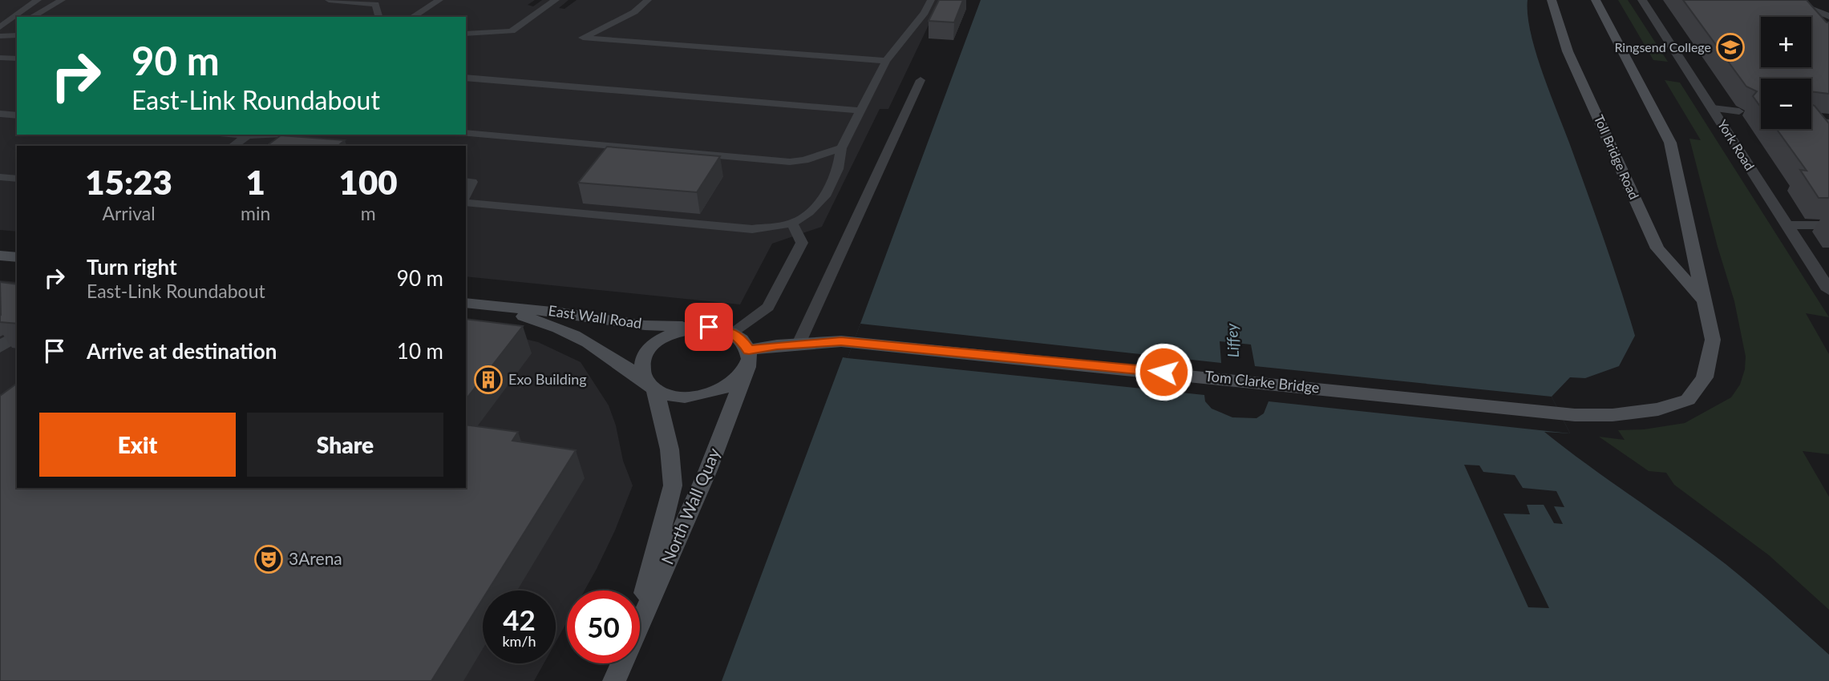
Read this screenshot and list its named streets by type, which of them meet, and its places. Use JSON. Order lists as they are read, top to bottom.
{
  "streets": {
    "main road": [
      "Toll Bridge Road",
      "East Wall Road",
      "Tom Clarke Bridge",
      "North Wall Quay"
    ],
    "street": ["York Road"]
  },
  "crossings": [
    ["Toll Bridge Road", "Tom Clarke Bridge"],
    ["East Wall Road", "Tom Clarke Bridge"],
    ["East Wall Road", "North Wall Quay"],
    ["Tom Clarke Bridge", "North Wall Quay"]
  ],
  "water": ["Liffey"],
  "places": {
    "school or university": ["Ringsend College"],
    "building": ["Exo Building"],
    "theatre": ["3Arena"]
  },
  "page": {
    "map_buttons": ["+", "−"],
    "turn": ["90 m", "East-Link Roundabout"],
    "eta": [
      "15:23",
      "Arrival",
      "1",
      "min",
      "100",
      "m"
    ],
    "list": [
      {
        "name": "Turn right",
        "note": "East-Link Roundabout",
        "value": "90 m"
      },
      {
        "name": "Arrive at destination",
        "value": "10 m"
      }
    ],
    "buttons": ["Exit", "Share"],
    "speed": "42 km/h",
    "limit": "50"
  }
}
